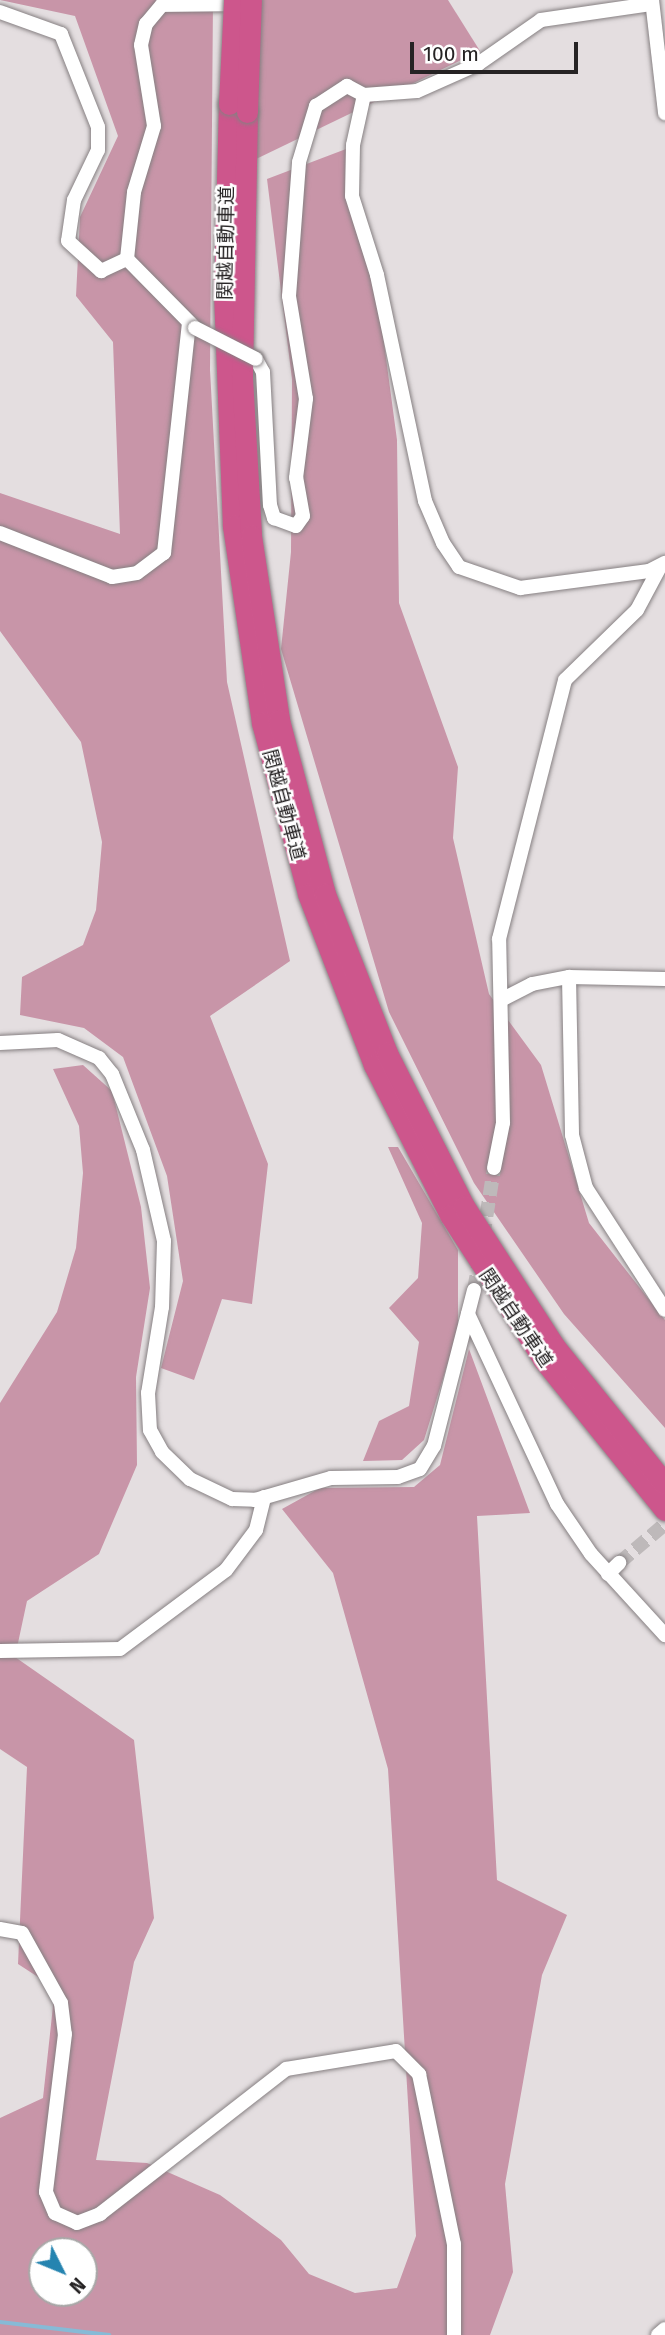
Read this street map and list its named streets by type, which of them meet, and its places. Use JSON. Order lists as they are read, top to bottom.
{
  "streets": {
    "highway": ["関越自動車道"]
  },
  "scale_bar": "100 m",
  "north": "bottom right"
}
